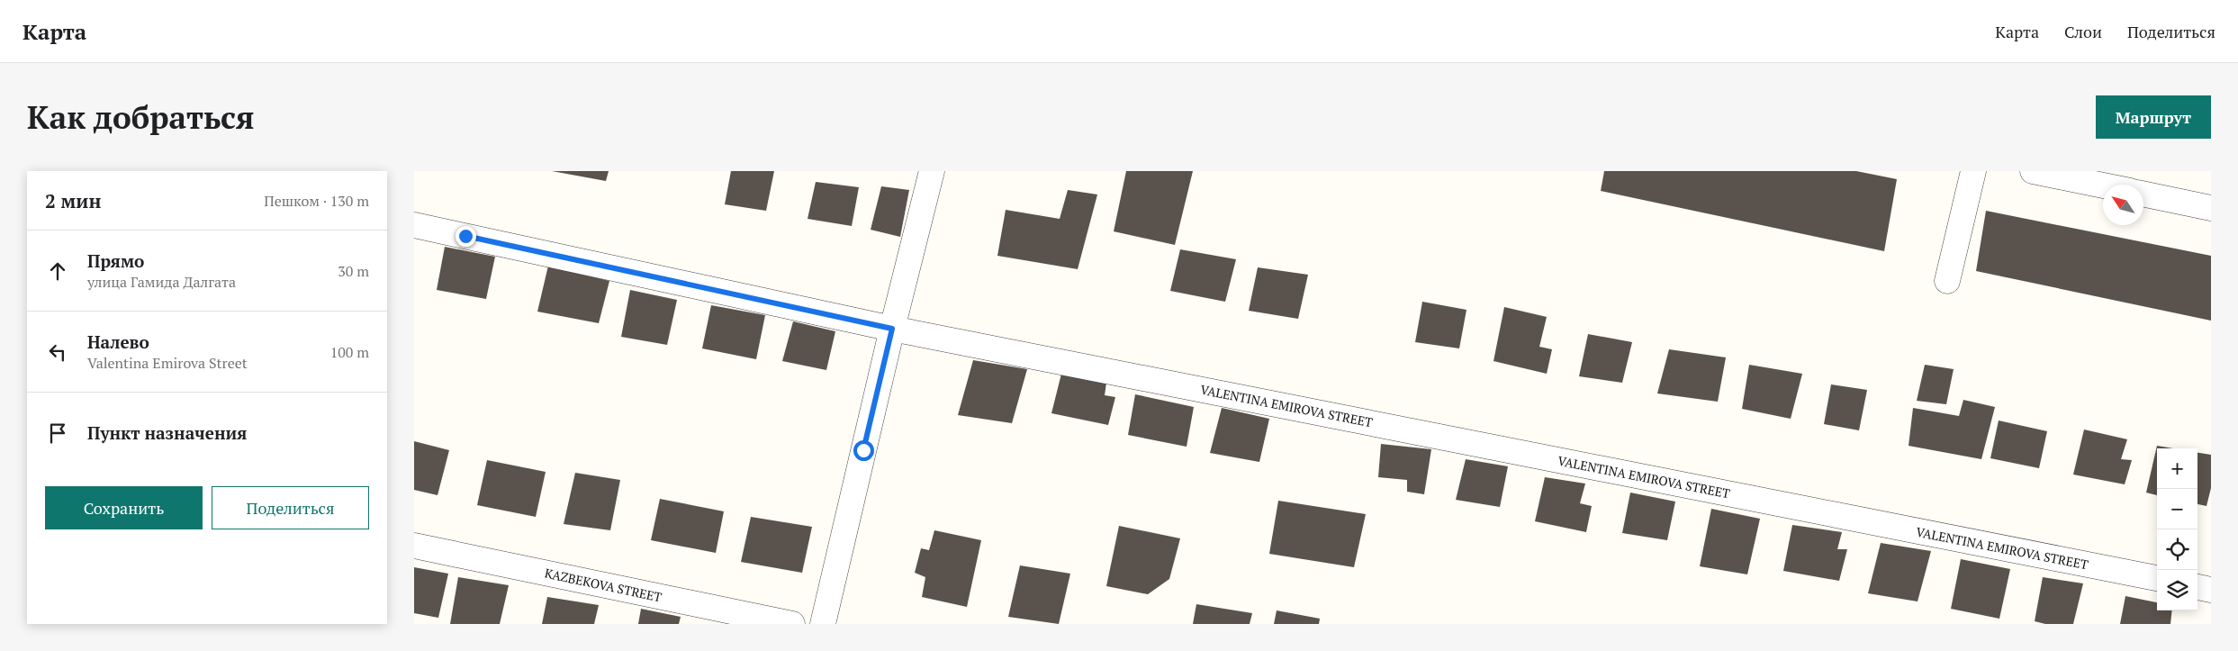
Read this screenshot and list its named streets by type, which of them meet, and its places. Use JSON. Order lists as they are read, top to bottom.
{
  "streets": {
    "street": ["VALENTINA EMIROVA STREET", "KAZBEKOVA STREET"]
  },
  "north": "top left",
  "page": {
    "header": "Карта",
    "nav": ["Карта", "Слои", "Поделиться"],
    "buttons": [
      "Маршрут",
      ["Сохранить", "Поделиться"]
    ],
    "title": "Как добраться",
    "heading": ["2 мин", "Пешком · 130 m"],
    "list": [
      ["Прямо", "улица Гамида Далгата", "30 m"],
      ["Налево", "Valentina Emirova Street", "100 m"],
      "Пункт назначения"
    ],
    "map_buttons": ["+", "−"]
  }
}
